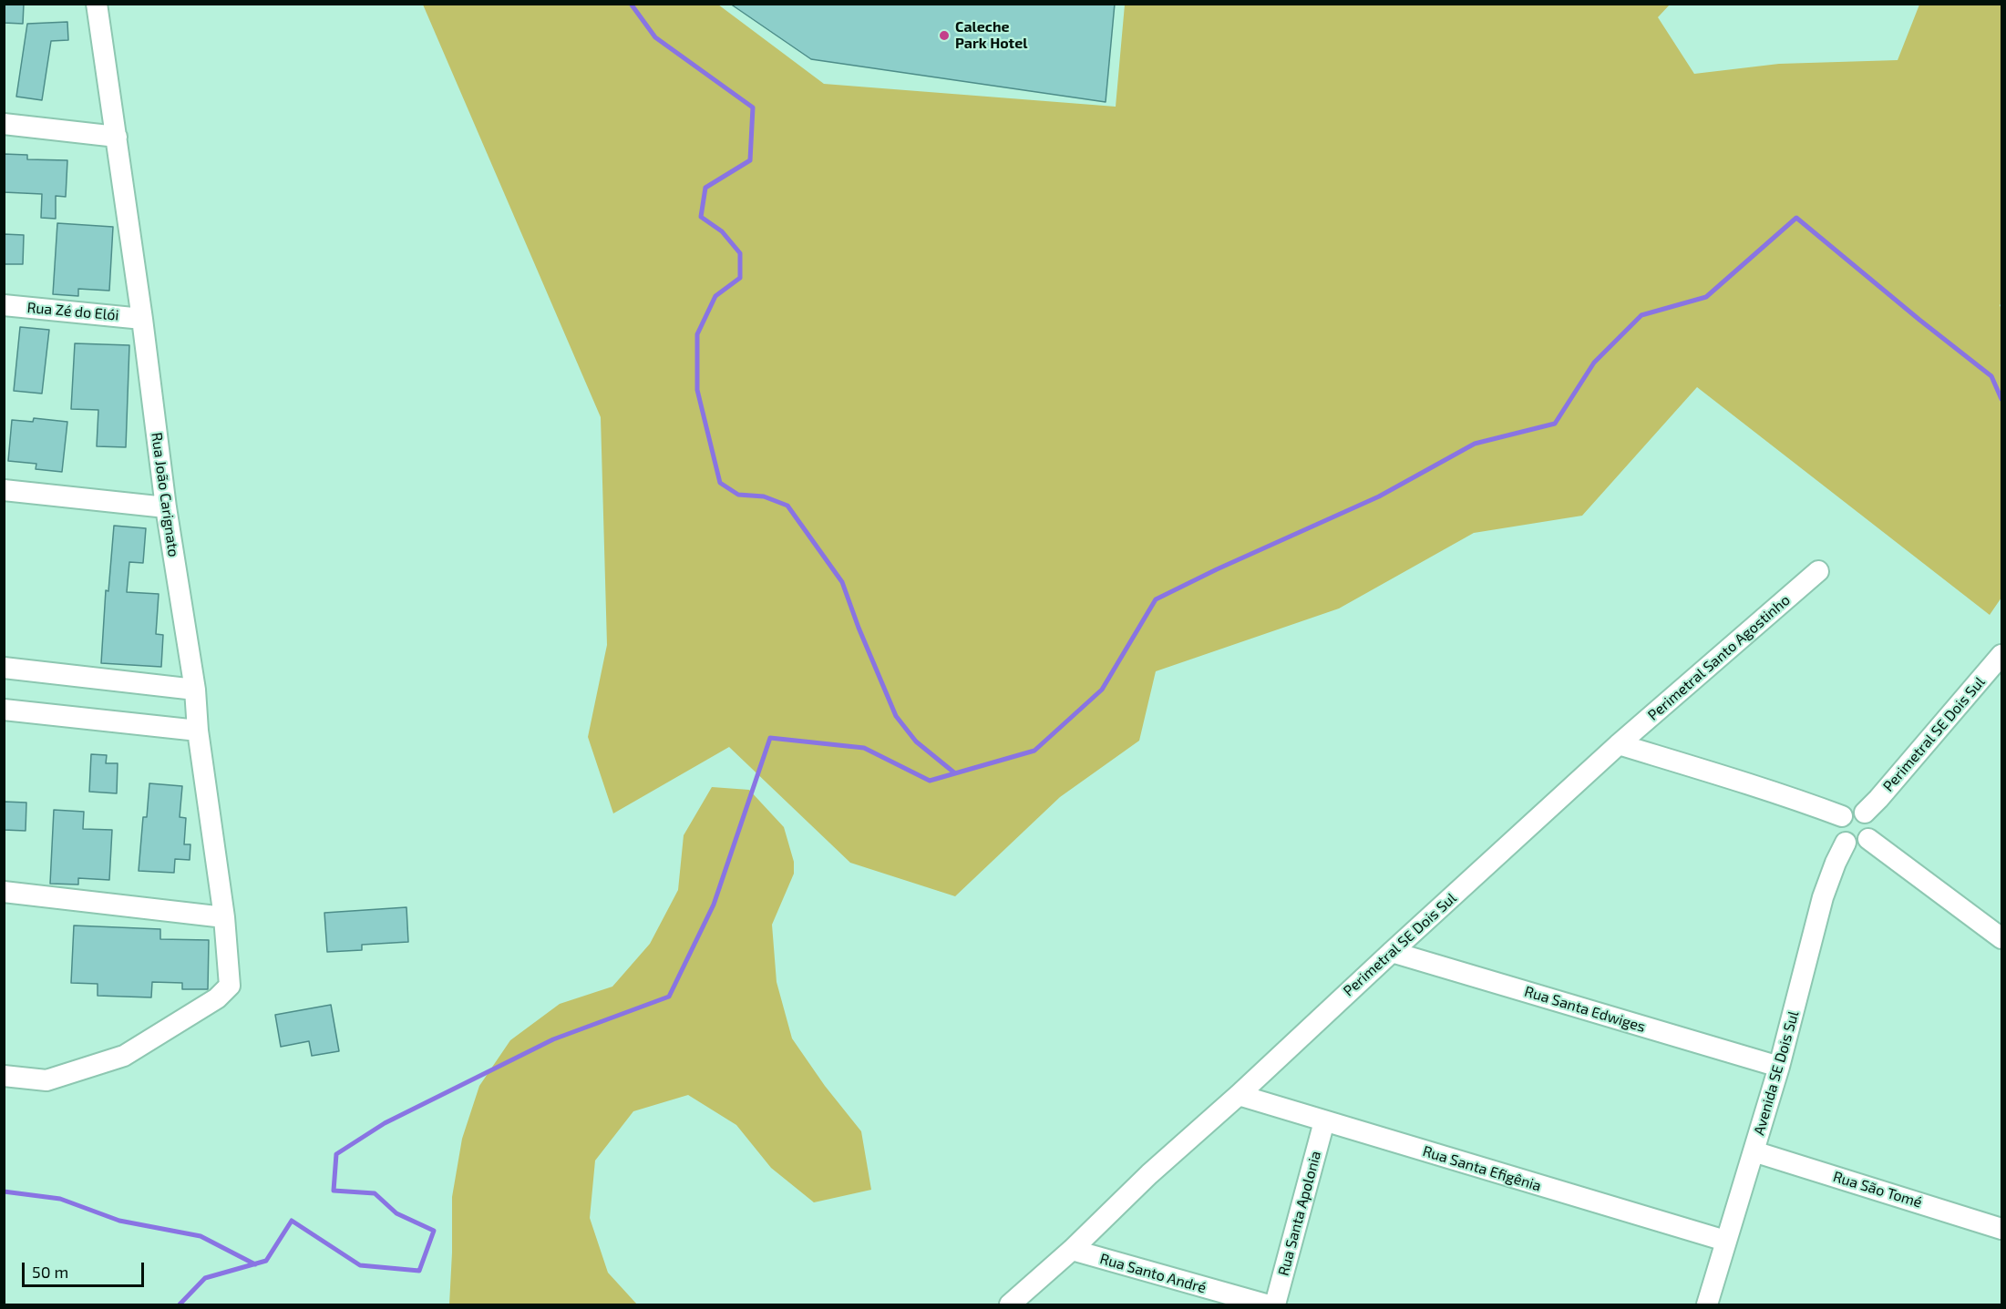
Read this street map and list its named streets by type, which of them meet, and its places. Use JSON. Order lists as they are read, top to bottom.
{
  "streets": {
    "street": [
      "Rua Zé do Elói",
      "Rua João Carignato",
      "Perimetral Santo Agostinho",
      "Perimetral SE Dois Sul",
      "Rua Santa Edwiges",
      "Avenida SE Dois Sul",
      "Rua Santa Efigênia",
      "Rua São Tomé",
      "Rua Santa Apolonia",
      "Rua Santo André"
    ]
  },
  "crossings": [
    ["Rua Zé do Elói", "Rua João Carignato"],
    ["Perimetral Santo Agostinho", "Perimetral SE Dois Sul"],
    ["Perimetral SE Dois Sul", "Rua Santa Edwiges"],
    ["Perimetral SE Dois Sul", "Avenida SE Dois Sul"],
    ["Perimetral SE Dois Sul", "Rua Santa Efigênia"],
    ["Perimetral SE Dois Sul", "Rua Santo André"],
    ["Rua Santa Edwiges", "Avenida SE Dois Sul"],
    ["Avenida SE Dois Sul", "Rua Santa Efigênia"],
    ["Avenida SE Dois Sul", "Rua São Tomé"],
    ["Rua Santa Efigênia", "Rua Santa Apolonia"]
  ],
  "places": ["Caleche Park Hotel"],
  "scale_bar": "50 m"
}
